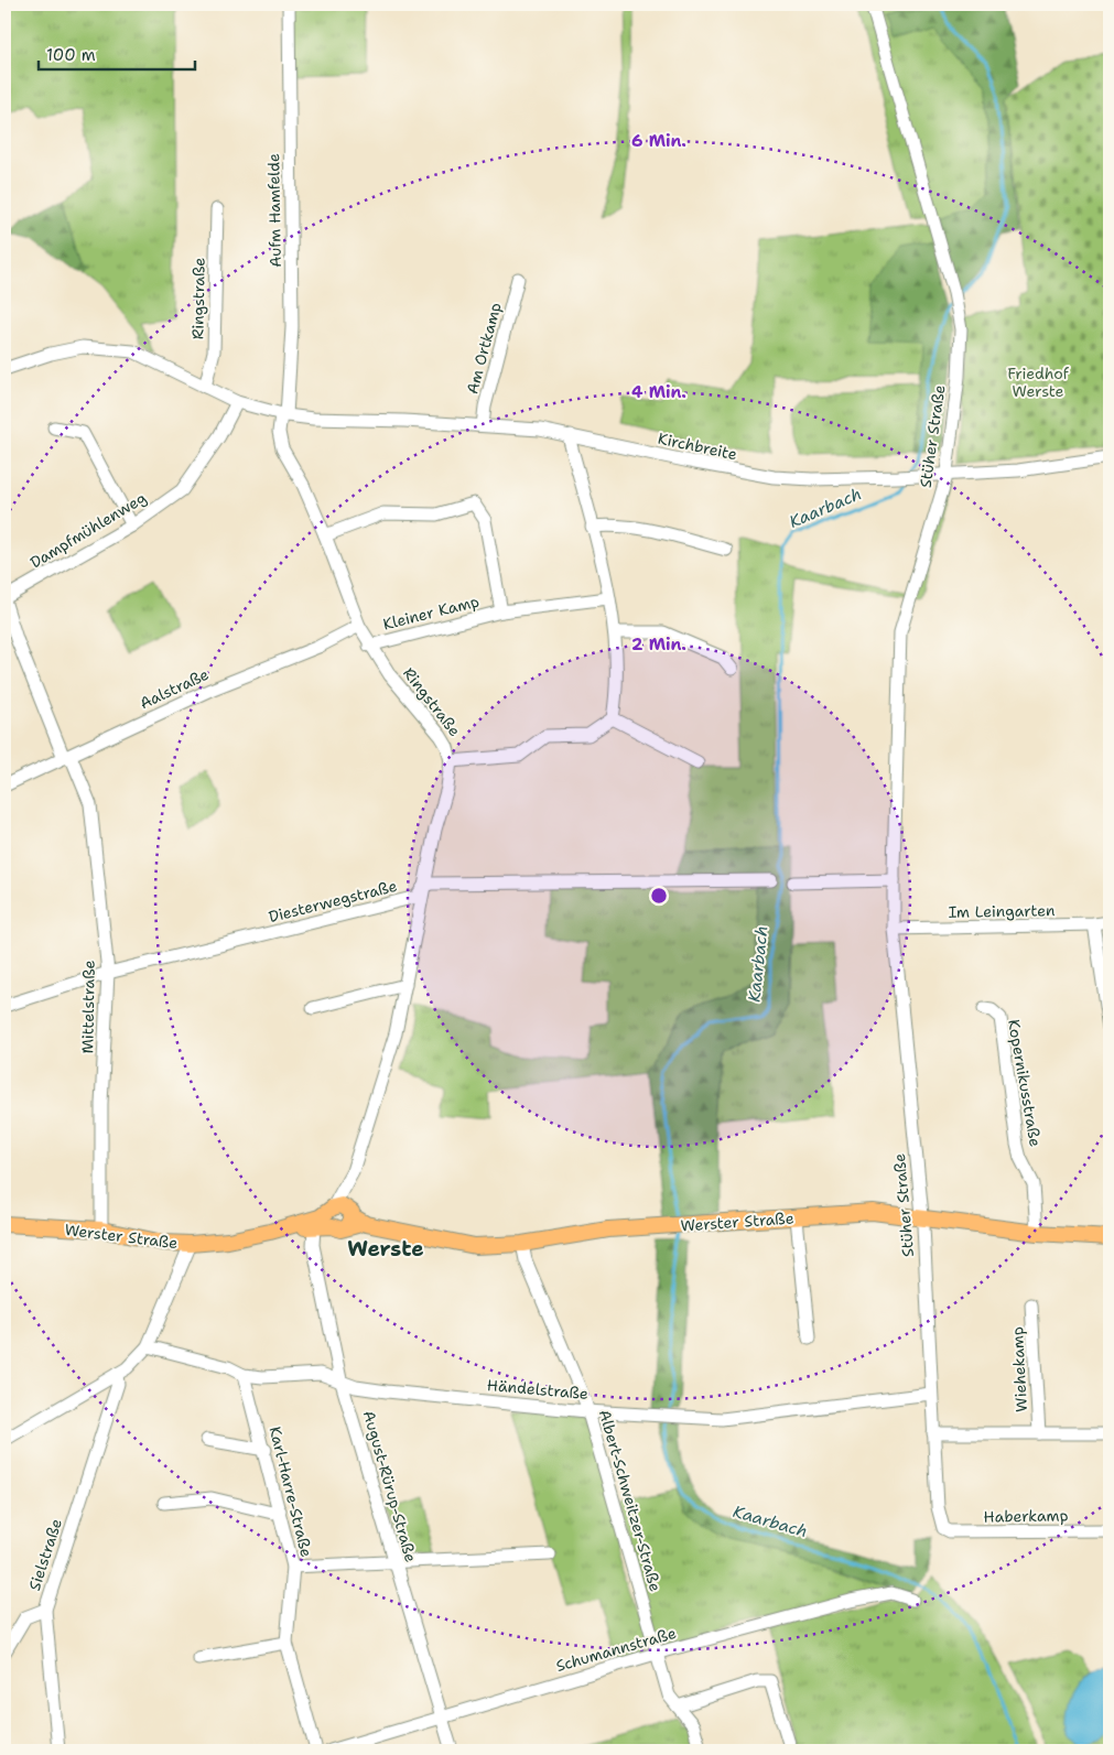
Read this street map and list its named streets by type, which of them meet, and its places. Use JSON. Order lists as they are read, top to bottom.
{
  "streets": {
    "main road": ["Werster Straße"],
    "street": [
      "Aufm Hamfelde",
      "Ringstraße",
      "Am Ortkamp",
      "Stüher Straße",
      "Kirchbreite",
      "Dampfmühlenweg",
      "Kleiner Kamp",
      "Aalstraße",
      "Diesterwegstraße",
      "Im Leingarten",
      "Mittelstraße",
      "Kopernikusstraße",
      "Wiehekamp",
      "Händelstraße",
      "August-Rürup-Straße",
      "Karl-Harre-Straße",
      "Albert-Schweitzer-Straße",
      "Haberkamp",
      "Sielstraße",
      "Schumannstraße"
    ]
  },
  "crossings": [
    ["Aufm Hamfelde", "Ringstraße"],
    ["Aufm Hamfelde", "Kirchbreite"],
    ["Ringstraße", "Kirchbreite"],
    ["Ringstraße", "Kleiner Kamp"],
    ["Ringstraße", "Aalstraße"],
    ["Ringstraße", "Diesterwegstraße"],
    ["Ringstraße", "Werster Straße"],
    ["Am Ortkamp", "Kirchbreite"],
    ["Stüher Straße", "Kirchbreite"],
    ["Stüher Straße", "Im Leingarten"],
    ["Stüher Straße", "Werster Straße"],
    ["Stüher Straße", "Wiehekamp"],
    ["Stüher Straße", "Händelstraße"],
    ["Stüher Straße", "Haberkamp"],
    ["Dampfmühlenweg", "Mittelstraße"],
    ["Aalstraße", "Mittelstraße"],
    ["Diesterwegstraße", "Mittelstraße"],
    ["Mittelstraße", "Werster Straße"],
    ["Kopernikusstraße", "Werster Straße"],
    ["Werster Straße", "August-Rürup-Straße"],
    ["Werster Straße", "Albert-Schweitzer-Straße"],
    ["Händelstraße", "August-Rürup-Straße"],
    ["Händelstraße", "Karl-Harre-Straße"],
    ["Händelstraße", "Albert-Schweitzer-Straße"],
    ["August-Rürup-Straße", "Schumannstraße"],
    ["Albert-Schweitzer-Straße", "Schumannstraße"]
  ],
  "districts": ["Werste"],
  "water": ["Kaarbach"],
  "parks": ["Friedhof Werste"],
  "scale_bar": "100 m",
  "rings": ["6 Min.", "4 Min.", "2 Min."]
}
